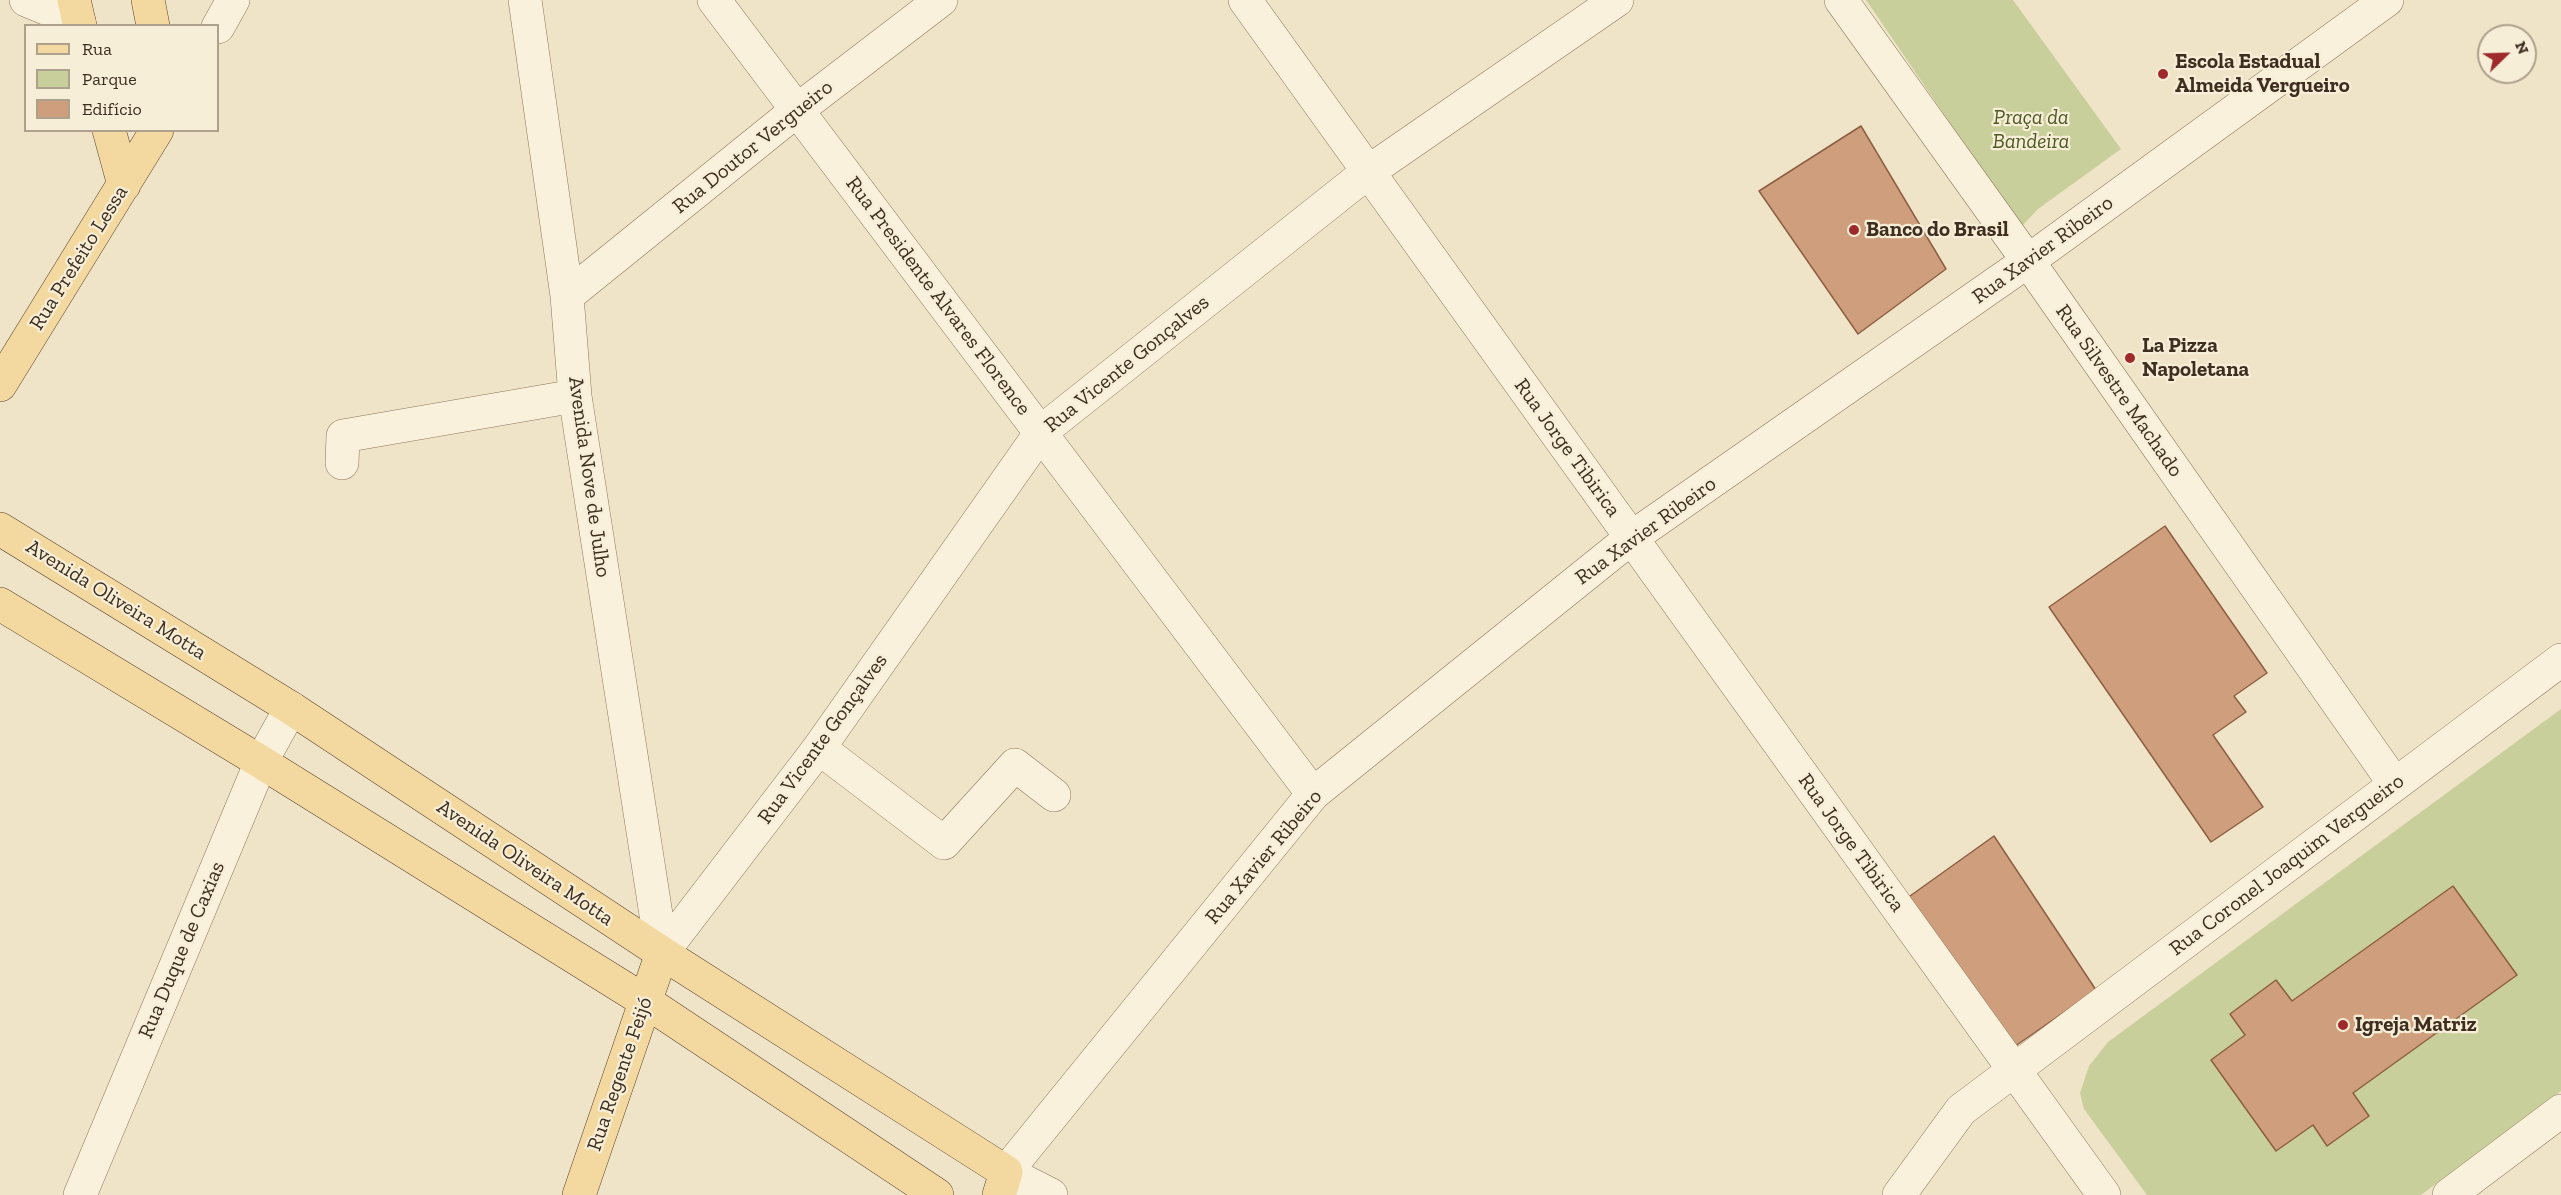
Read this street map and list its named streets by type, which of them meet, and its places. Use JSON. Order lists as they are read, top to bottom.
{
  "streets": {
    "main road": ["Rua Prefeito Lessa", "Avenida Oliveira Motta", "Rua Regente Feijó"],
    "street": [
      "Rua Doutor Vergueiro",
      "Rua Xavier Ribeiro",
      "Rua Presidente Alvares Florence",
      "Rua Vicente Gonçalves",
      "Rua Silvestre Machado",
      "Rua Jorge Tibirica",
      "Avenida Nove de Julho",
      "Rua Coronel Joaquim Vergueiro",
      "Rua Duque de Caxias"
    ]
  },
  "crossings": [
    ["Rua Doutor Vergueiro", "Rua Presidente Alvares Florence"],
    ["Rua Doutor Vergueiro", "Avenida Nove de Julho"],
    ["Rua Xavier Ribeiro", "Rua Presidente Alvares Florence"],
    ["Rua Xavier Ribeiro", "Rua Silvestre Machado"],
    ["Rua Xavier Ribeiro", "Rua Jorge Tibirica"],
    ["Rua Xavier Ribeiro", "Avenida Oliveira Motta"],
    ["Rua Presidente Alvares Florence", "Rua Vicente Gonçalves"],
    ["Rua Vicente Gonçalves", "Rua Jorge Tibirica"],
    ["Rua Vicente Gonçalves", "Avenida Nove de Julho"],
    ["Rua Vicente Gonçalves", "Avenida Oliveira Motta"],
    ["Rua Vicente Gonçalves", "Rua Regente Feijó"],
    ["Rua Silvestre Machado", "Rua Coronel Joaquim Vergueiro"],
    ["Rua Jorge Tibirica", "Rua Coronel Joaquim Vergueiro"],
    ["Avenida Nove de Julho", "Avenida Oliveira Motta"],
    ["Avenida Nove de Julho", "Rua Regente Feijó"],
    ["Avenida Oliveira Motta", "Rua Duque de Caxias"],
    ["Avenida Oliveira Motta", "Rua Regente Feijó"]
  ],
  "parks": ["Praça da Bandeira"],
  "places": [
    "Escola Estadual Almeida Vergueiro",
    "Banco do Brasil",
    "La Pizza Napoletana",
    "Igreja Matriz"
  ],
  "legend": ["Rua", "Parque", "Edifício"],
  "north": "top right"
}
